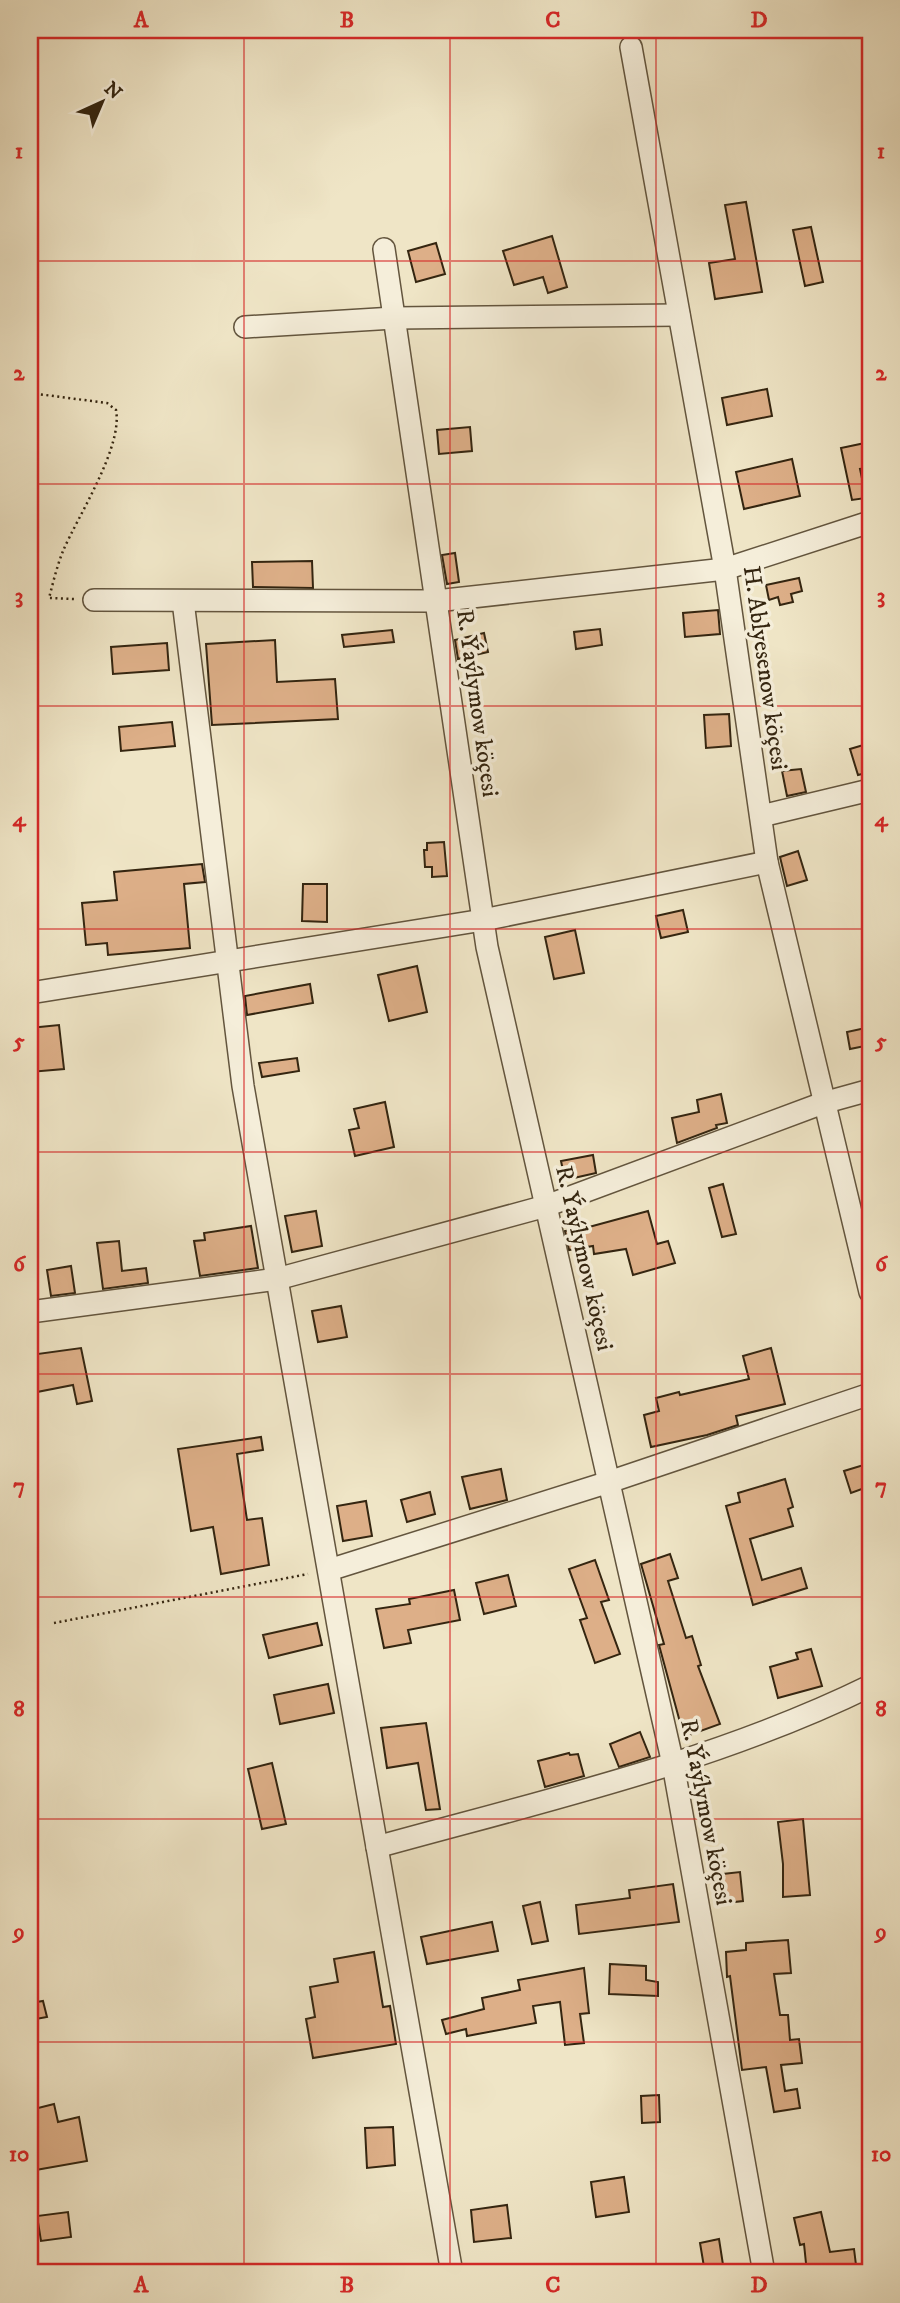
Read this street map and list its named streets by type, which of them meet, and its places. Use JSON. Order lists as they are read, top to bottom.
{
  "streets": {
    "street": ["H. Ablyesenow köçesi", "R. Ýaýlymow köçesi"]
  },
  "north": "top right",
  "grid": {
    "columns": [
      "A",
      "B",
      "C",
      "D"
    ],
    "rows": [
      "1",
      "2",
      "3",
      "4",
      "5",
      "6",
      "7",
      "8",
      "9",
      "10"
    ]
  }
}
